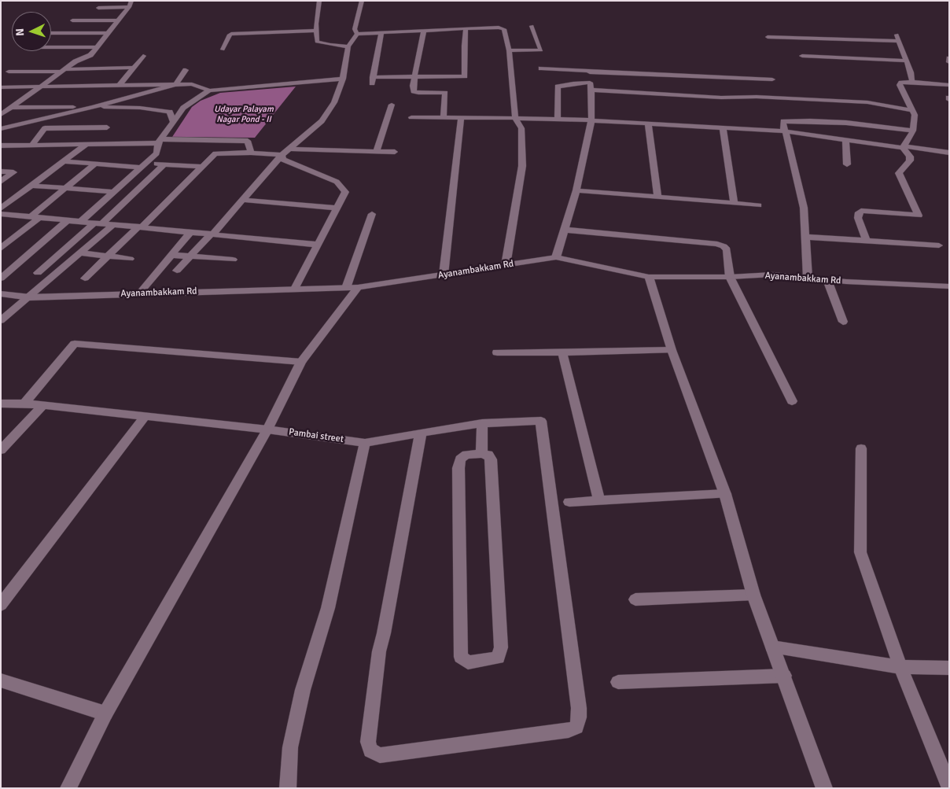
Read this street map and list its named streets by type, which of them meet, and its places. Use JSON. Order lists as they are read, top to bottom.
{
  "streets": {
    "street": ["Ayanambakkam Rd", "Pambai street"]
  },
  "water": ["Udayar Palayam Nagar Pond - II"],
  "north": "left"
}
